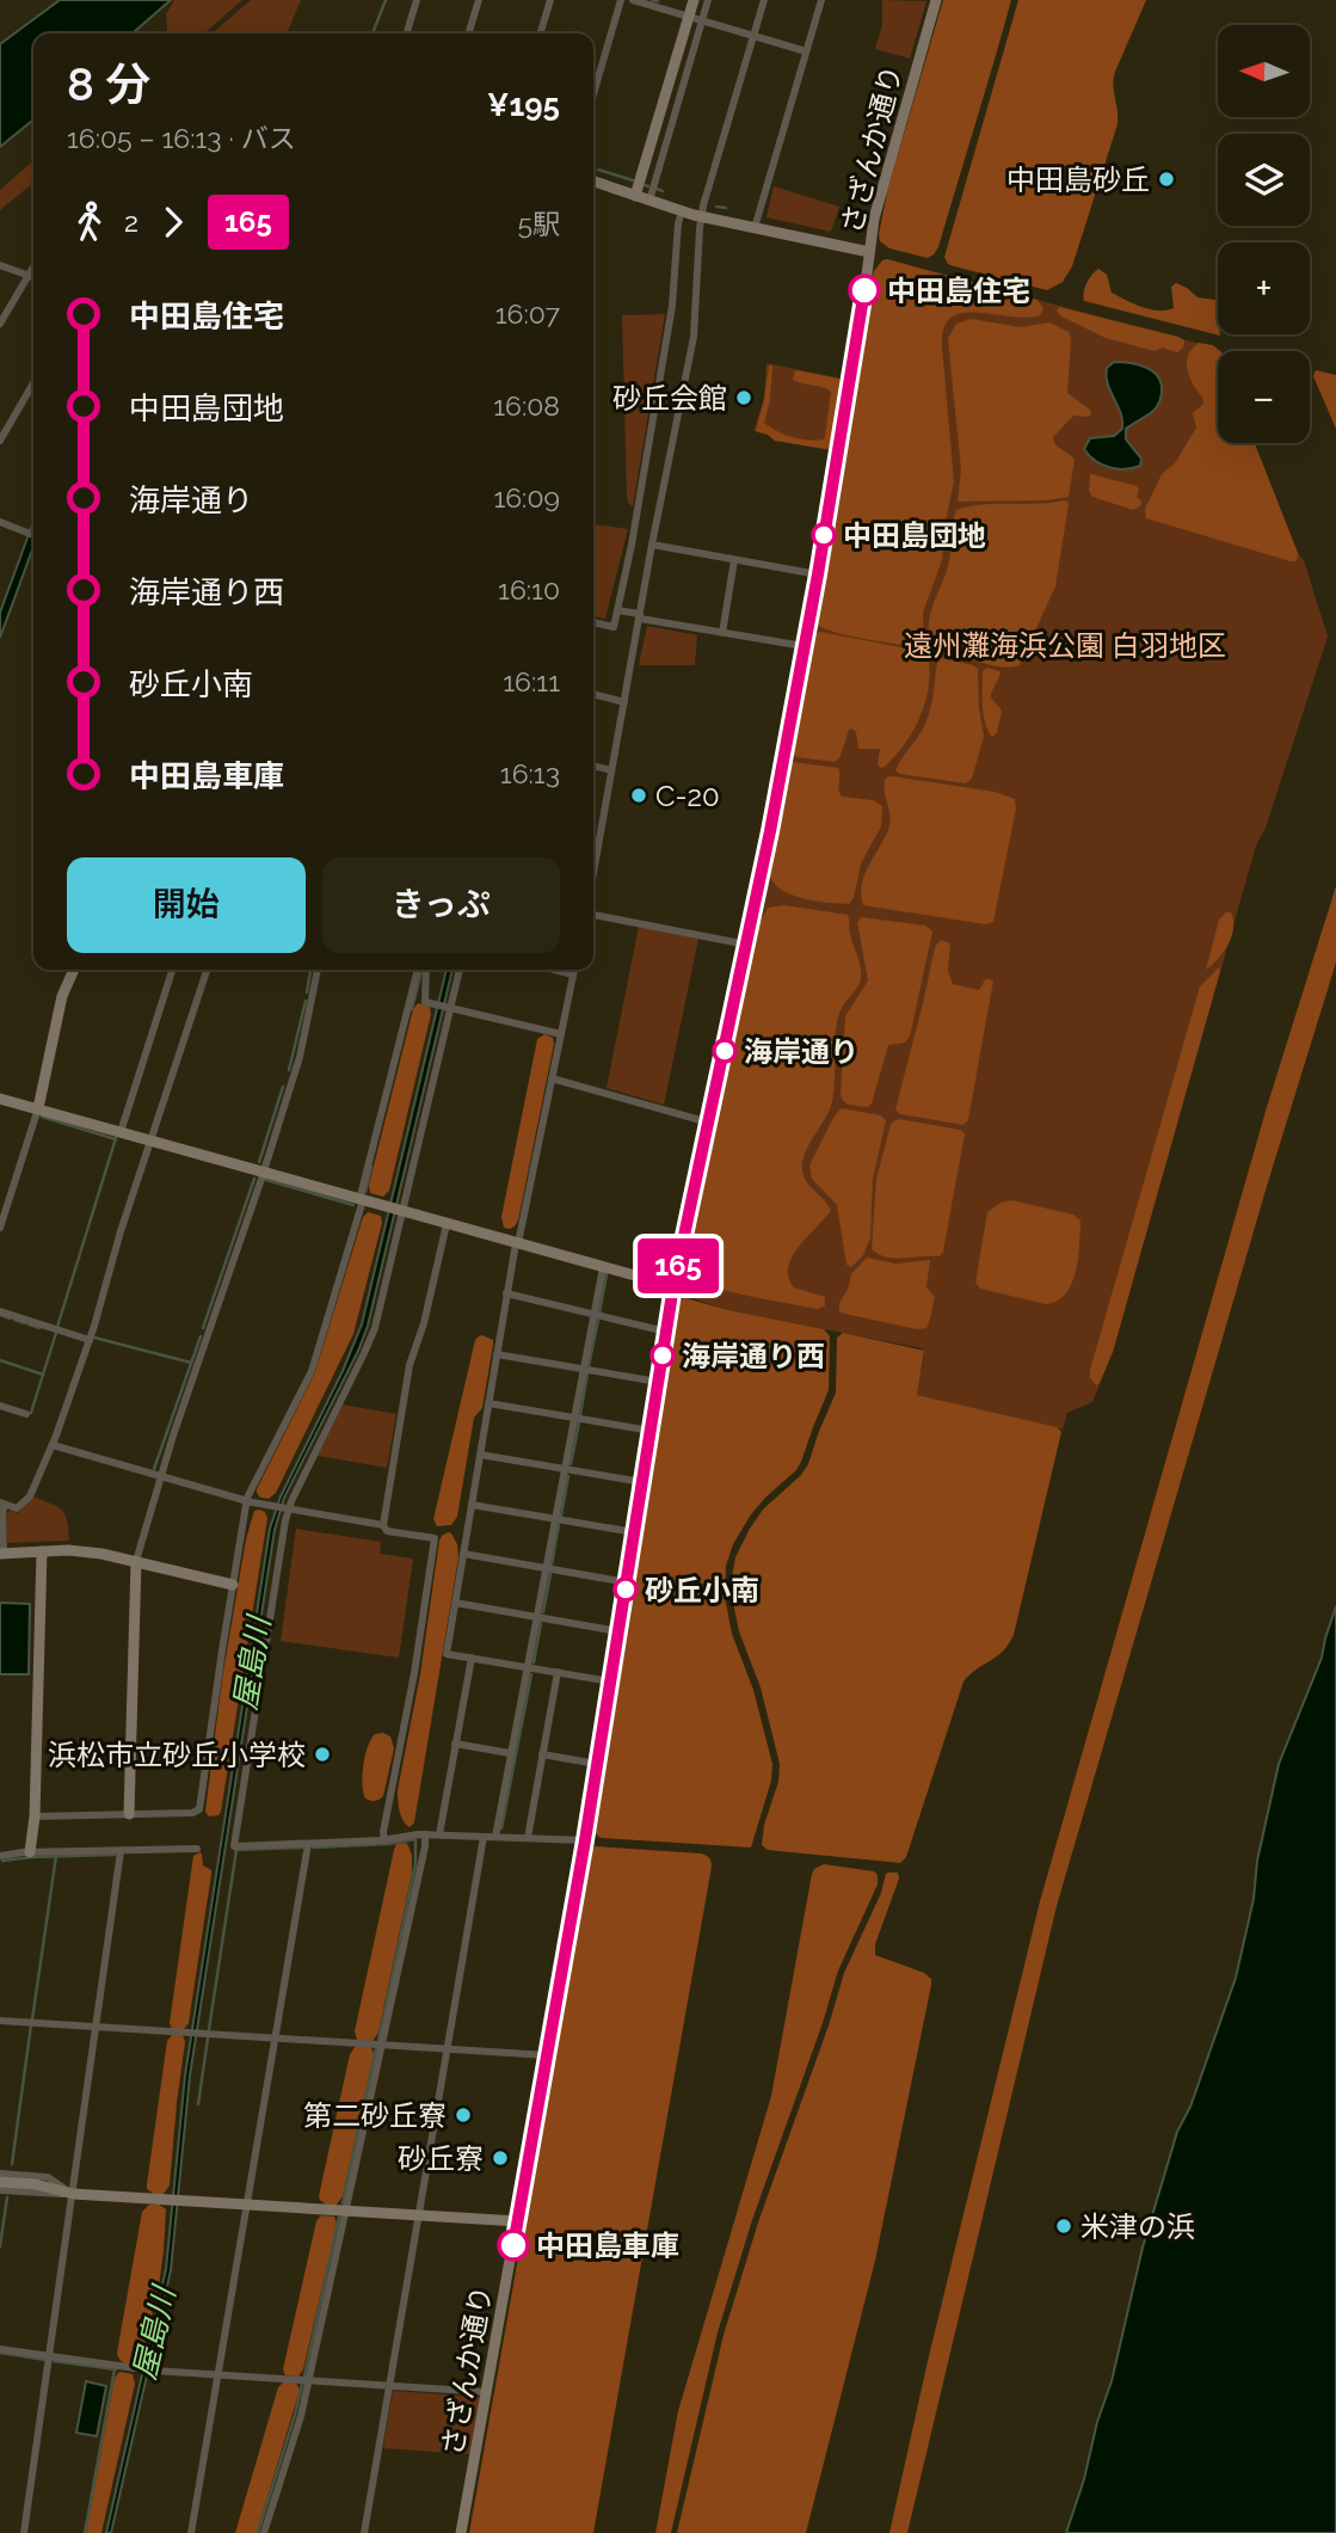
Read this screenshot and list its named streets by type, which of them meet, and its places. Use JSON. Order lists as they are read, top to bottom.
{
  "streets": {
    "street": ["さざんか通り"]
  },
  "water": ["屋島川"],
  "parks": ["遠州灘海浜公園 白羽地区"],
  "places": [
    "中田島砂丘",
    "中田島住宅",
    "砂丘会館",
    "中田島団地",
    "C-20",
    "海岸通り",
    "海岸通り西",
    "砂丘小南",
    "浜松市立砂丘小学校",
    "第二砂丘寮",
    "砂丘寮",
    "米津の浜",
    "中田島車庫"
  ],
  "lines": ["bus line 165"],
  "north": "left",
  "page": {
    "on_map": "165",
    "map_buttons": ["+", "−"],
    "heading": ["8 分", "16:05 – 16:13 · バス", "¥195"],
    "legs": ["2", "165", "5駅"],
    "list": [
      {
        "name": "中田島住宅",
        "value": "16:07"
      },
      {
        "name": "中田島団地",
        "value": "16:08"
      },
      {
        "name": "海岸通り",
        "value": "16:09"
      },
      {
        "name": "海岸通り西",
        "value": "16:10"
      },
      {
        "name": "砂丘小南",
        "value": "16:11"
      },
      {
        "name": "中田島車庫",
        "value": "16:13"
      }
    ],
    "buttons": ["開始", "きっぷ"]
  }
}
